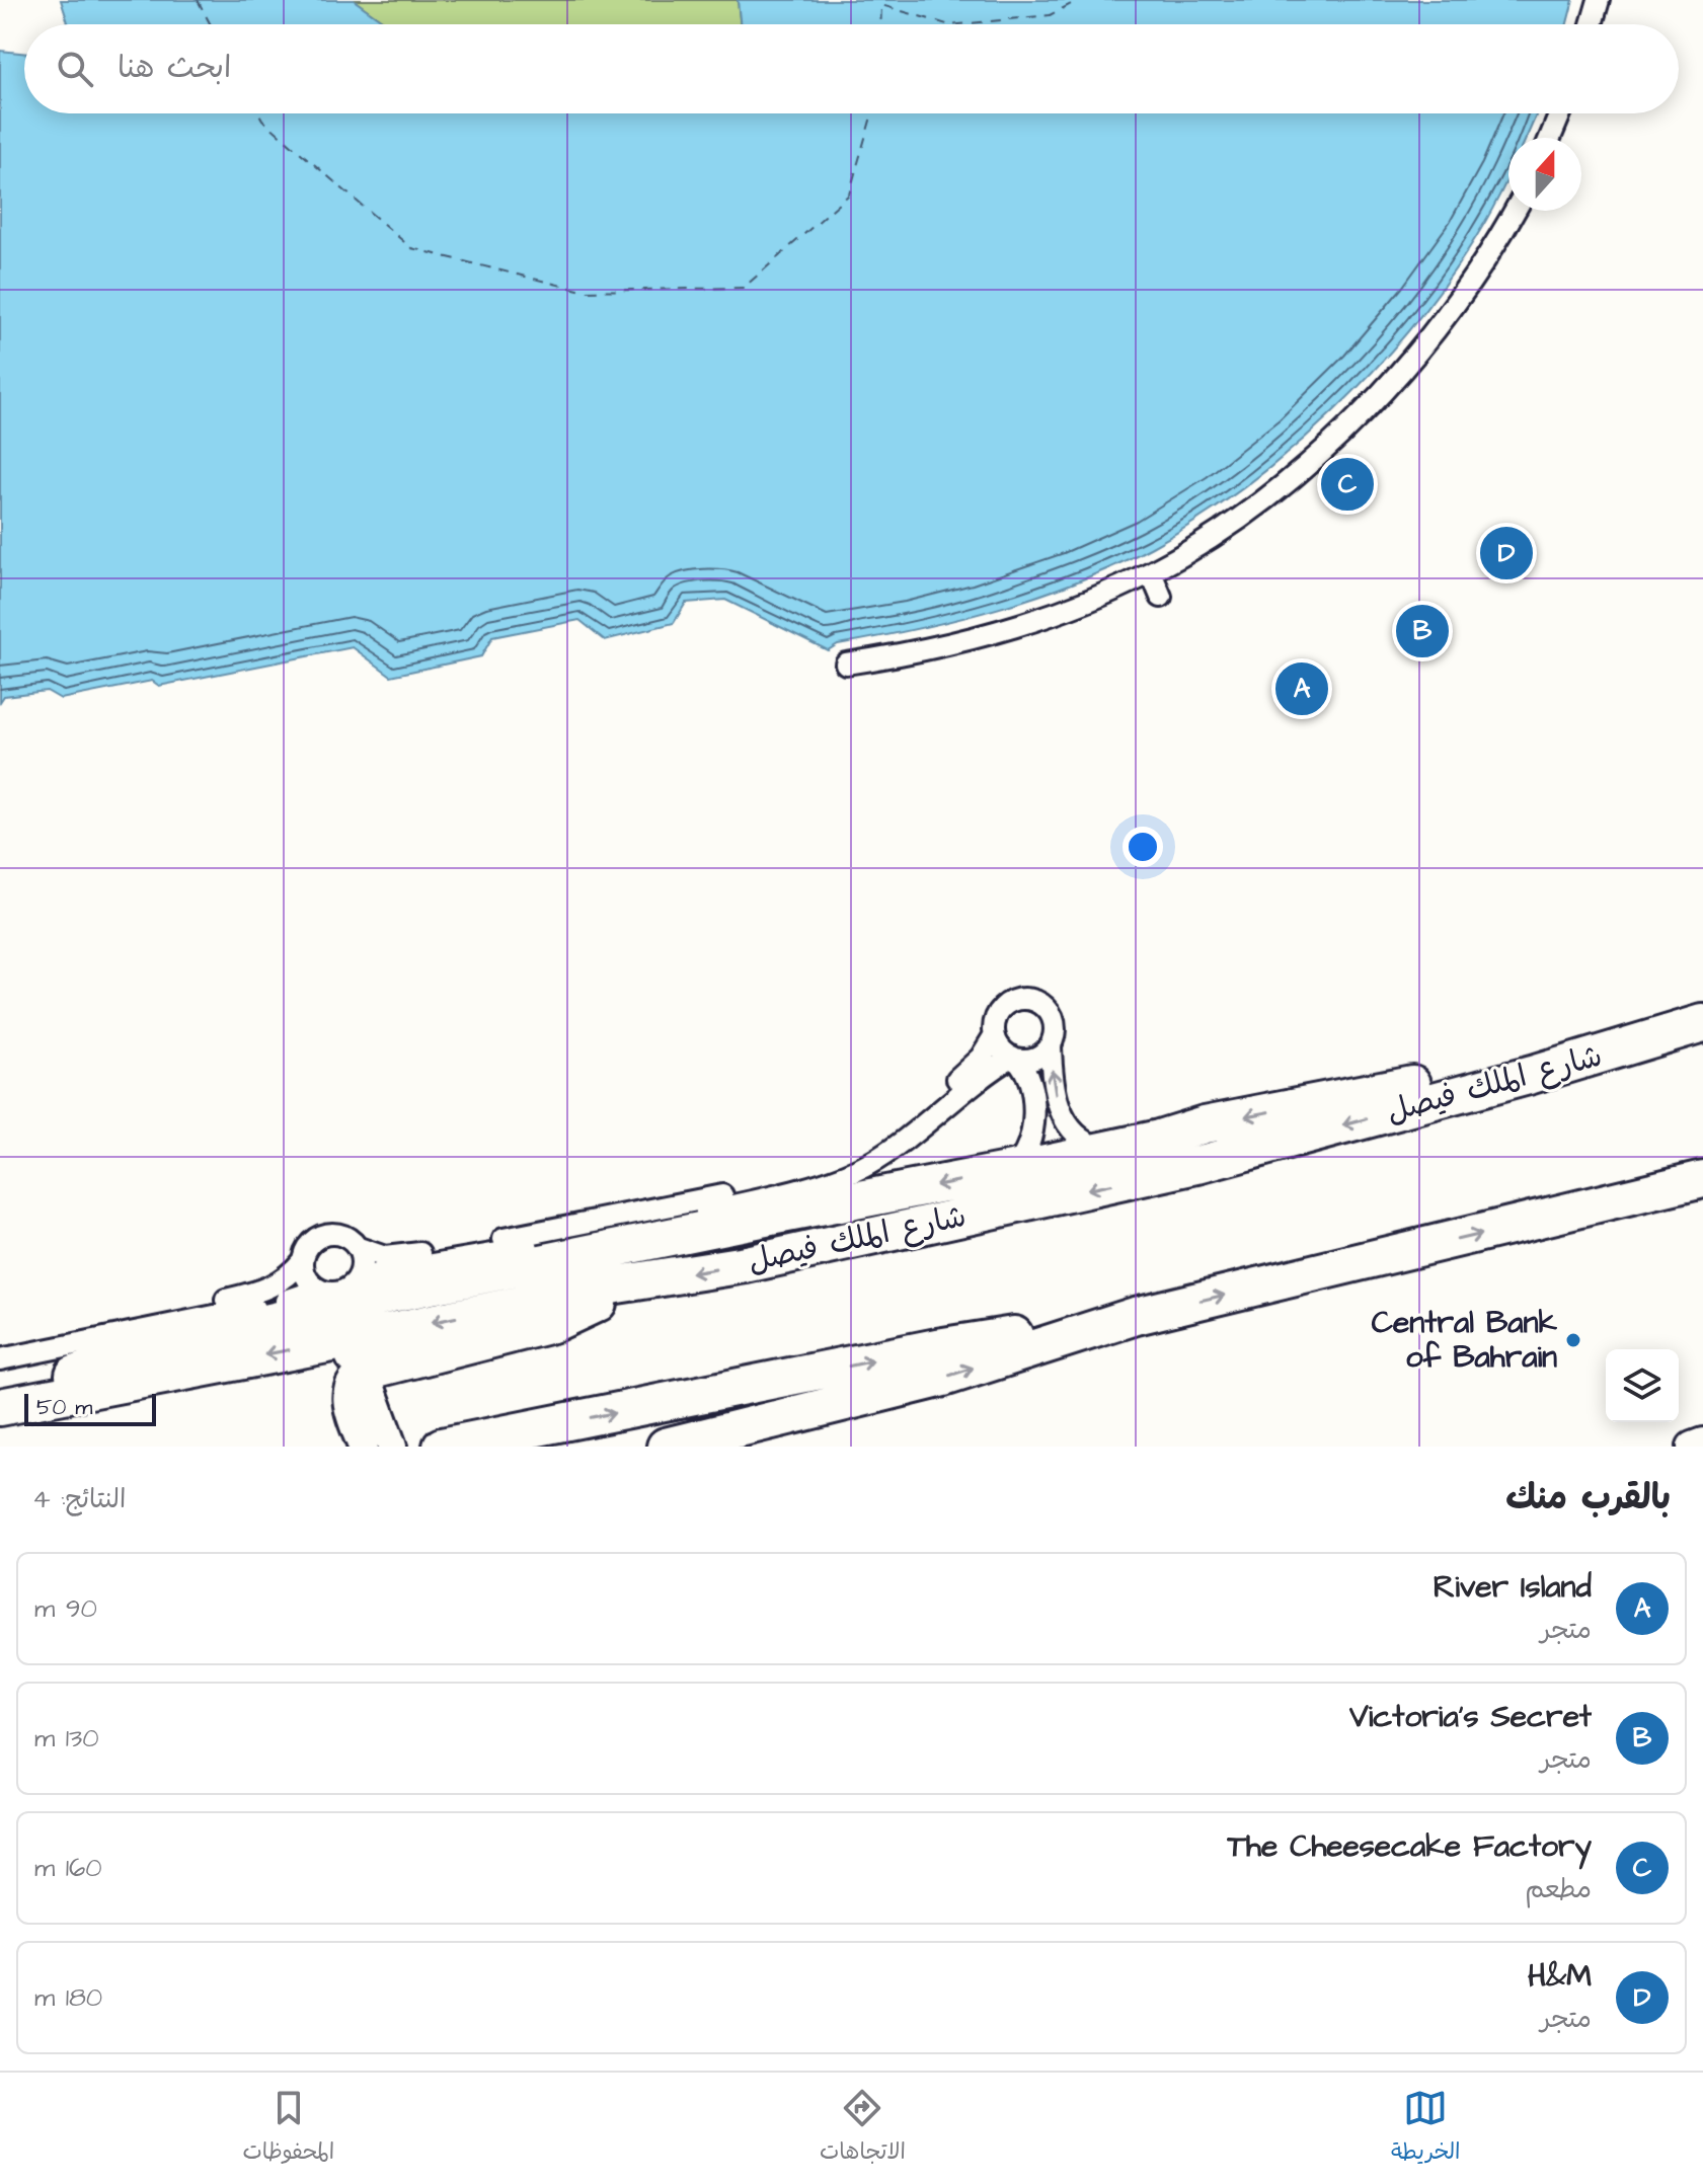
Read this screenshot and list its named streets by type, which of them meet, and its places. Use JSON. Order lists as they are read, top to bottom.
{
  "streets": {
    "highway": ["شارع الملك فيصل"]
  },
  "places": ["Central Bank of Bahrain"],
  "scale_bar": "50 m",
  "north": "top",
  "page": {
    "search": "ابحث هنا",
    "pins": [
      "C",
      "D",
      "B",
      "A"
    ],
    "scale": "50 m",
    "heading": ["بالقرب منك", "النتائج: 4"],
    "list": [
      {
        "mark": "A",
        "name": "River Island",
        "note": "متجر",
        "value": "90 m"
      },
      {
        "mark": "B",
        "name": "Victoria's Secret",
        "note": "متجر",
        "value": "130 m"
      },
      {
        "mark": "C",
        "name": "The Cheesecake Factory",
        "note": "مطعم",
        "value": "160 m"
      },
      {
        "mark": "D",
        "name": "H&M",
        "note": "متجر",
        "value": "180 m"
      }
    ],
    "nav": ["الخريطة", "الاتجاهات", "المحفوظات"]
  }
}
